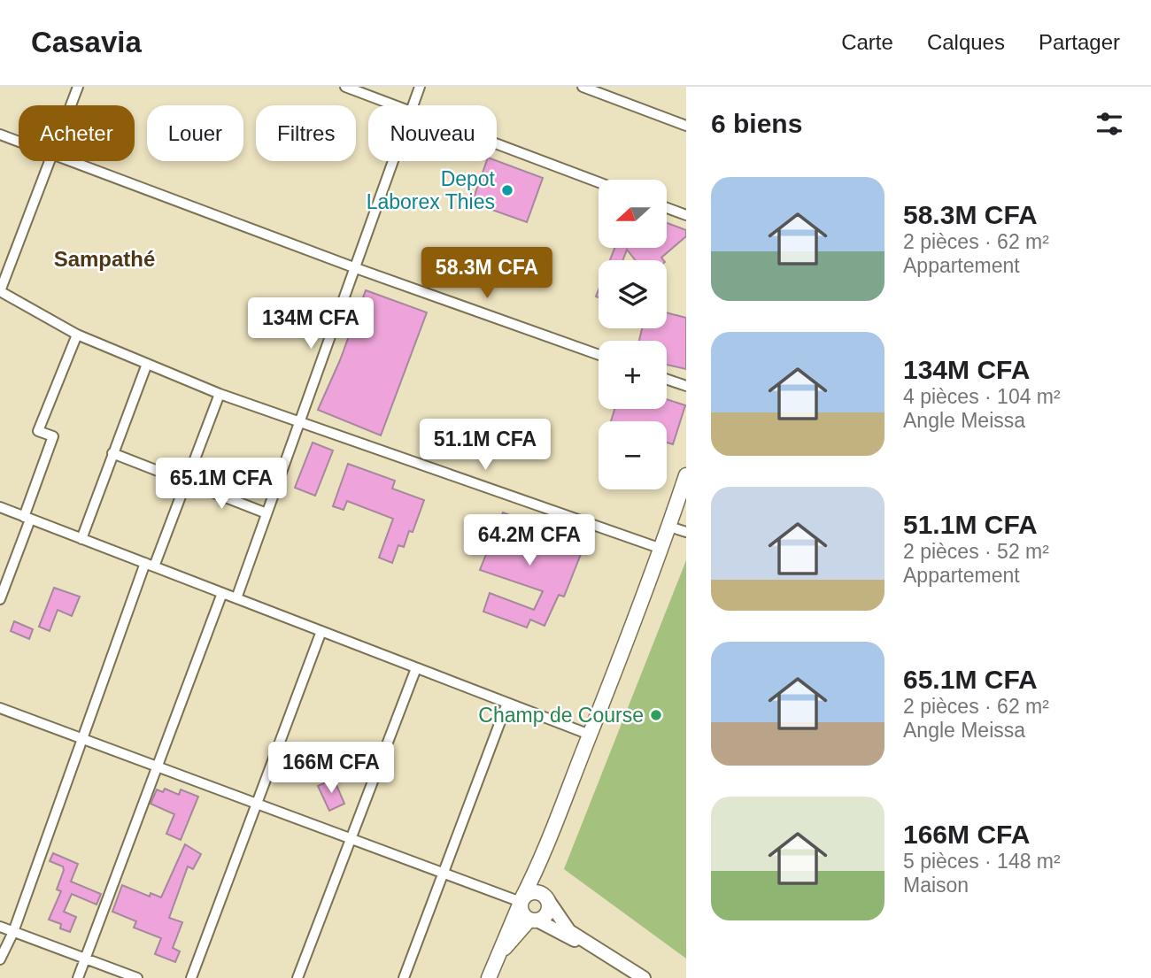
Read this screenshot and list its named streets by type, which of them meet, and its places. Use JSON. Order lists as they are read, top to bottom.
{
  "districts": ["Sampathé"],
  "places": ["Depot Laborex Thies", "Champ de Course"],
  "north": "left",
  "page": {
    "header": "Casavia",
    "nav": ["Carte", "Calques", "Partager"],
    "heading": "6 biens",
    "chip": [
      "Acheter",
      "Louer",
      "Filtres",
      "Nouveau"
    ],
    "list": [
      {
        "name": "58.3M CFA",
        "note": "2 pièces · 62 m² · Appartement"
      },
      {
        "name": "134M CFA",
        "note": "4 pièces · 104 m² · Angle Meissa"
      },
      {
        "name": "51.1M CFA",
        "note": "2 pièces · 52 m² · Appartement"
      },
      {
        "name": "65.1M CFA",
        "note": "2 pièces · 62 m² · Angle Meissa"
      },
      {
        "name": "166M CFA",
        "note": "5 pièces · 148 m² · Maison"
      }
    ],
    "map_buttons": ["+", "−"],
    "price": [
      "58.3M CFA",
      "134M CFA",
      "51.1M CFA",
      "65.1M CFA",
      "64.2M CFA",
      "166M CFA"
    ]
  }
}
